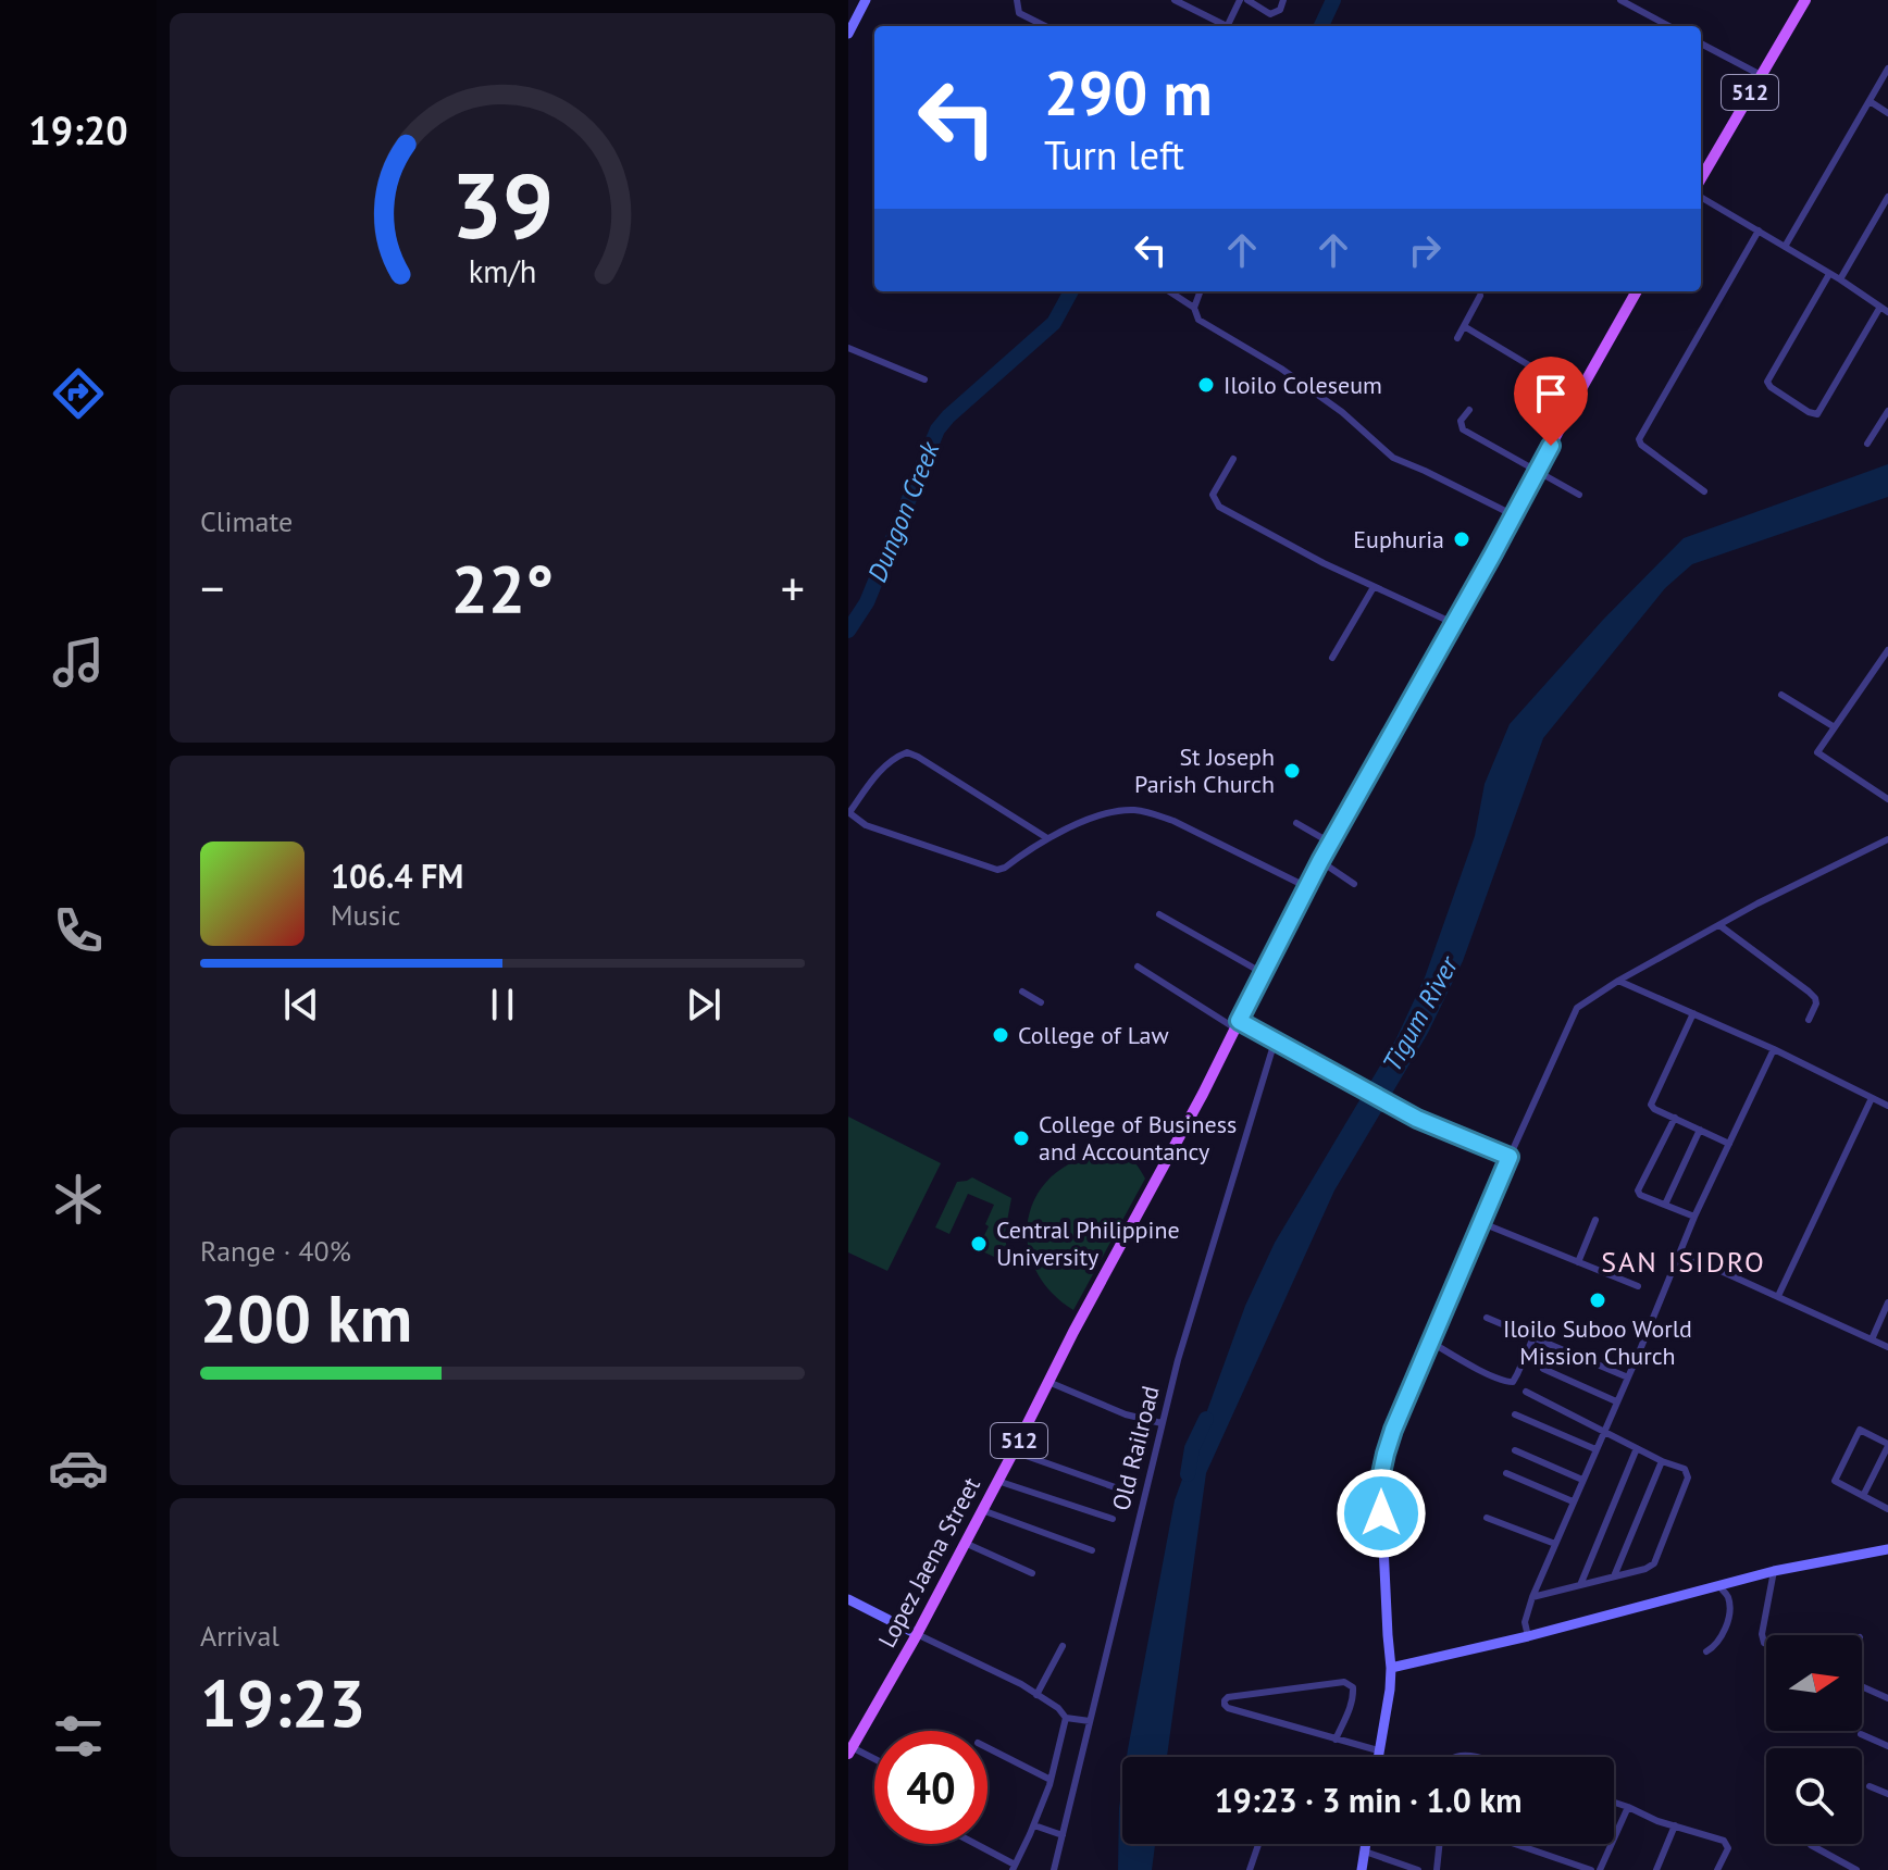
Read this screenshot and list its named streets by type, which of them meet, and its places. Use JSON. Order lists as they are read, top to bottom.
{
  "streets": {
    "main road": ["512", "Lopez Jaena Street"],
    "street": ["Old Railroad"]
  },
  "districts": ["SAN ISIDRO"],
  "water": ["Dungon Creek", "Tigum River"],
  "places": [
    "Iloilo Coleseum",
    "Euphuria",
    "St Joseph Parish Church",
    "College of Law",
    "College of Business and Accountancy",
    "Central Philippine University",
    "Iloilo Suboo World Mission Church"
  ],
  "north": "right",
  "page": {
    "tabs": "19:20",
    "turn": ["290 m", "Turn left"],
    "tile": [
      "Climate",
      ["Range · 40%", "200 km"],
      ["Arrival", "19:23"]
    ],
    "heat": ["−", "22°", "+"],
    "song": ["106.4 FM", "Music"],
    "limit": "40",
    "trip": "19:23 · 3 min · 1.0 km",
    "gauge": ["39", "km/h"]
  }
}
